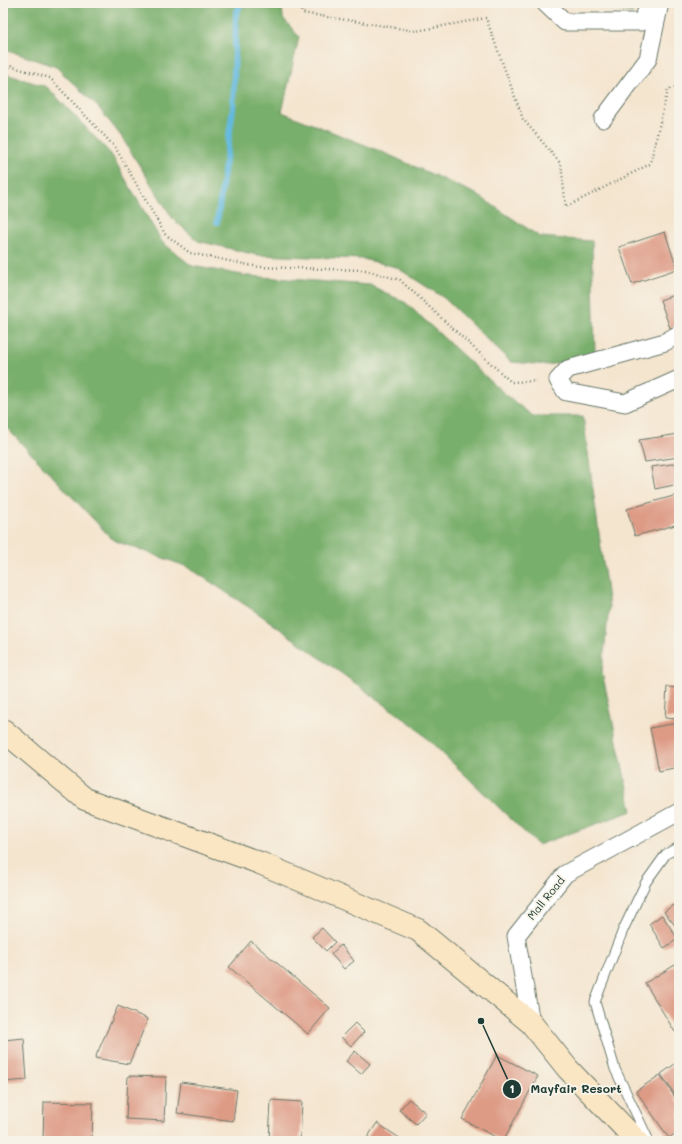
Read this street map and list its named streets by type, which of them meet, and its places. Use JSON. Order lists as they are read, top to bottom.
{
  "streets": {
    "street": ["Mall Road"]
  },
  "places": ["Mayfair Resort"]
}
